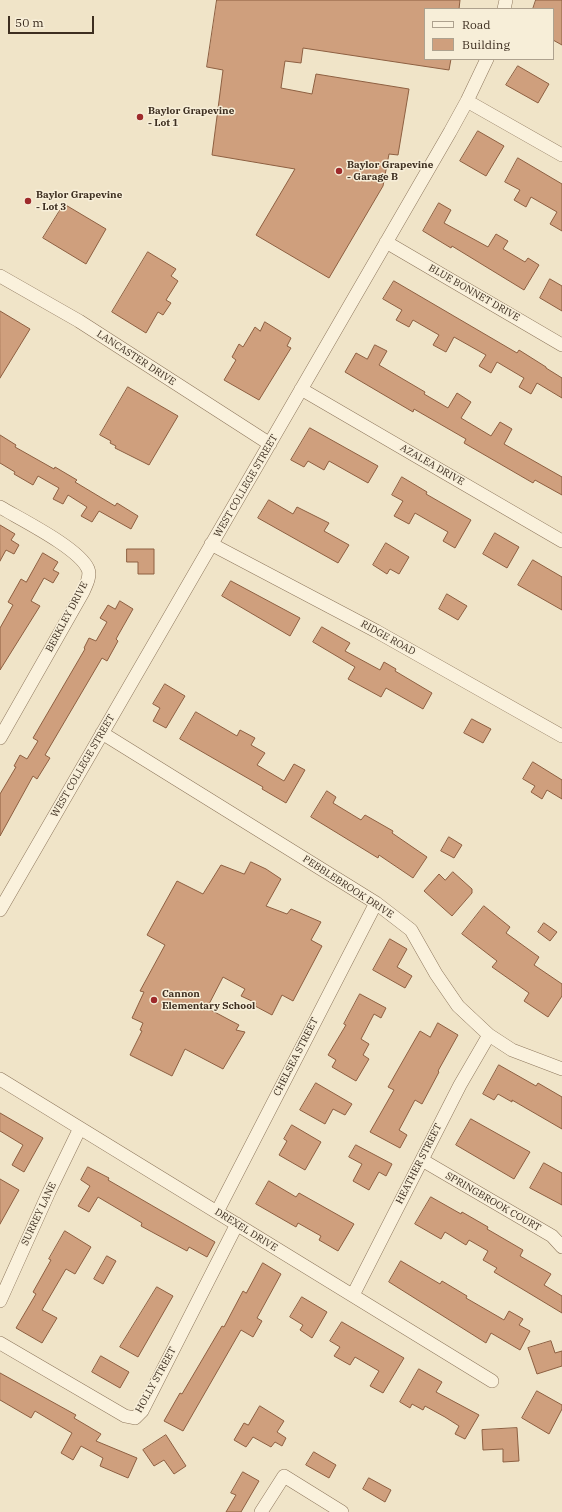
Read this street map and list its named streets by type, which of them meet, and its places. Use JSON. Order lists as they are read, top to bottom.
{
  "streets": {
    "street": [
      "BLUE BONNET DRIVE",
      "LANCASTER DRIVE",
      "AZALEA DRIVE",
      "WEST COLLEGE STREET",
      "BERKLEY DRIVE",
      "RIDGE ROAD",
      "PEBBLEBROOK DRIVE",
      "CHELSEA STREET",
      "HEATHER STREET",
      "SPRINGBROOK COURT",
      "SURREY LANE",
      "DREXEL DRIVE",
      "HOLLY STREET"
    ]
  },
  "crossings": [
    ["BLUE BONNET DRIVE", "WEST COLLEGE STREET"],
    ["LANCASTER DRIVE", "WEST COLLEGE STREET"],
    ["AZALEA DRIVE", "WEST COLLEGE STREET"],
    ["WEST COLLEGE STREET", "RIDGE ROAD"],
    ["WEST COLLEGE STREET", "PEBBLEBROOK DRIVE"],
    ["PEBBLEBROOK DRIVE", "CHELSEA STREET"],
    ["PEBBLEBROOK DRIVE", "HEATHER STREET"],
    ["CHELSEA STREET", "DREXEL DRIVE"],
    ["HEATHER STREET", "SPRINGBROOK COURT"],
    ["HEATHER STREET", "DREXEL DRIVE"],
    ["SURREY LANE", "DREXEL DRIVE"],
    ["DREXEL DRIVE", "HOLLY STREET"]
  ],
  "places": [
    "Baylor Grapevine - Lot 1",
    "Baylor Grapevine - Garage B",
    "Baylor Grapevine - Lot 3",
    "Cannon Elementary School"
  ],
  "legend": ["Road", "Building"],
  "scale_bar": "50 m"
}
